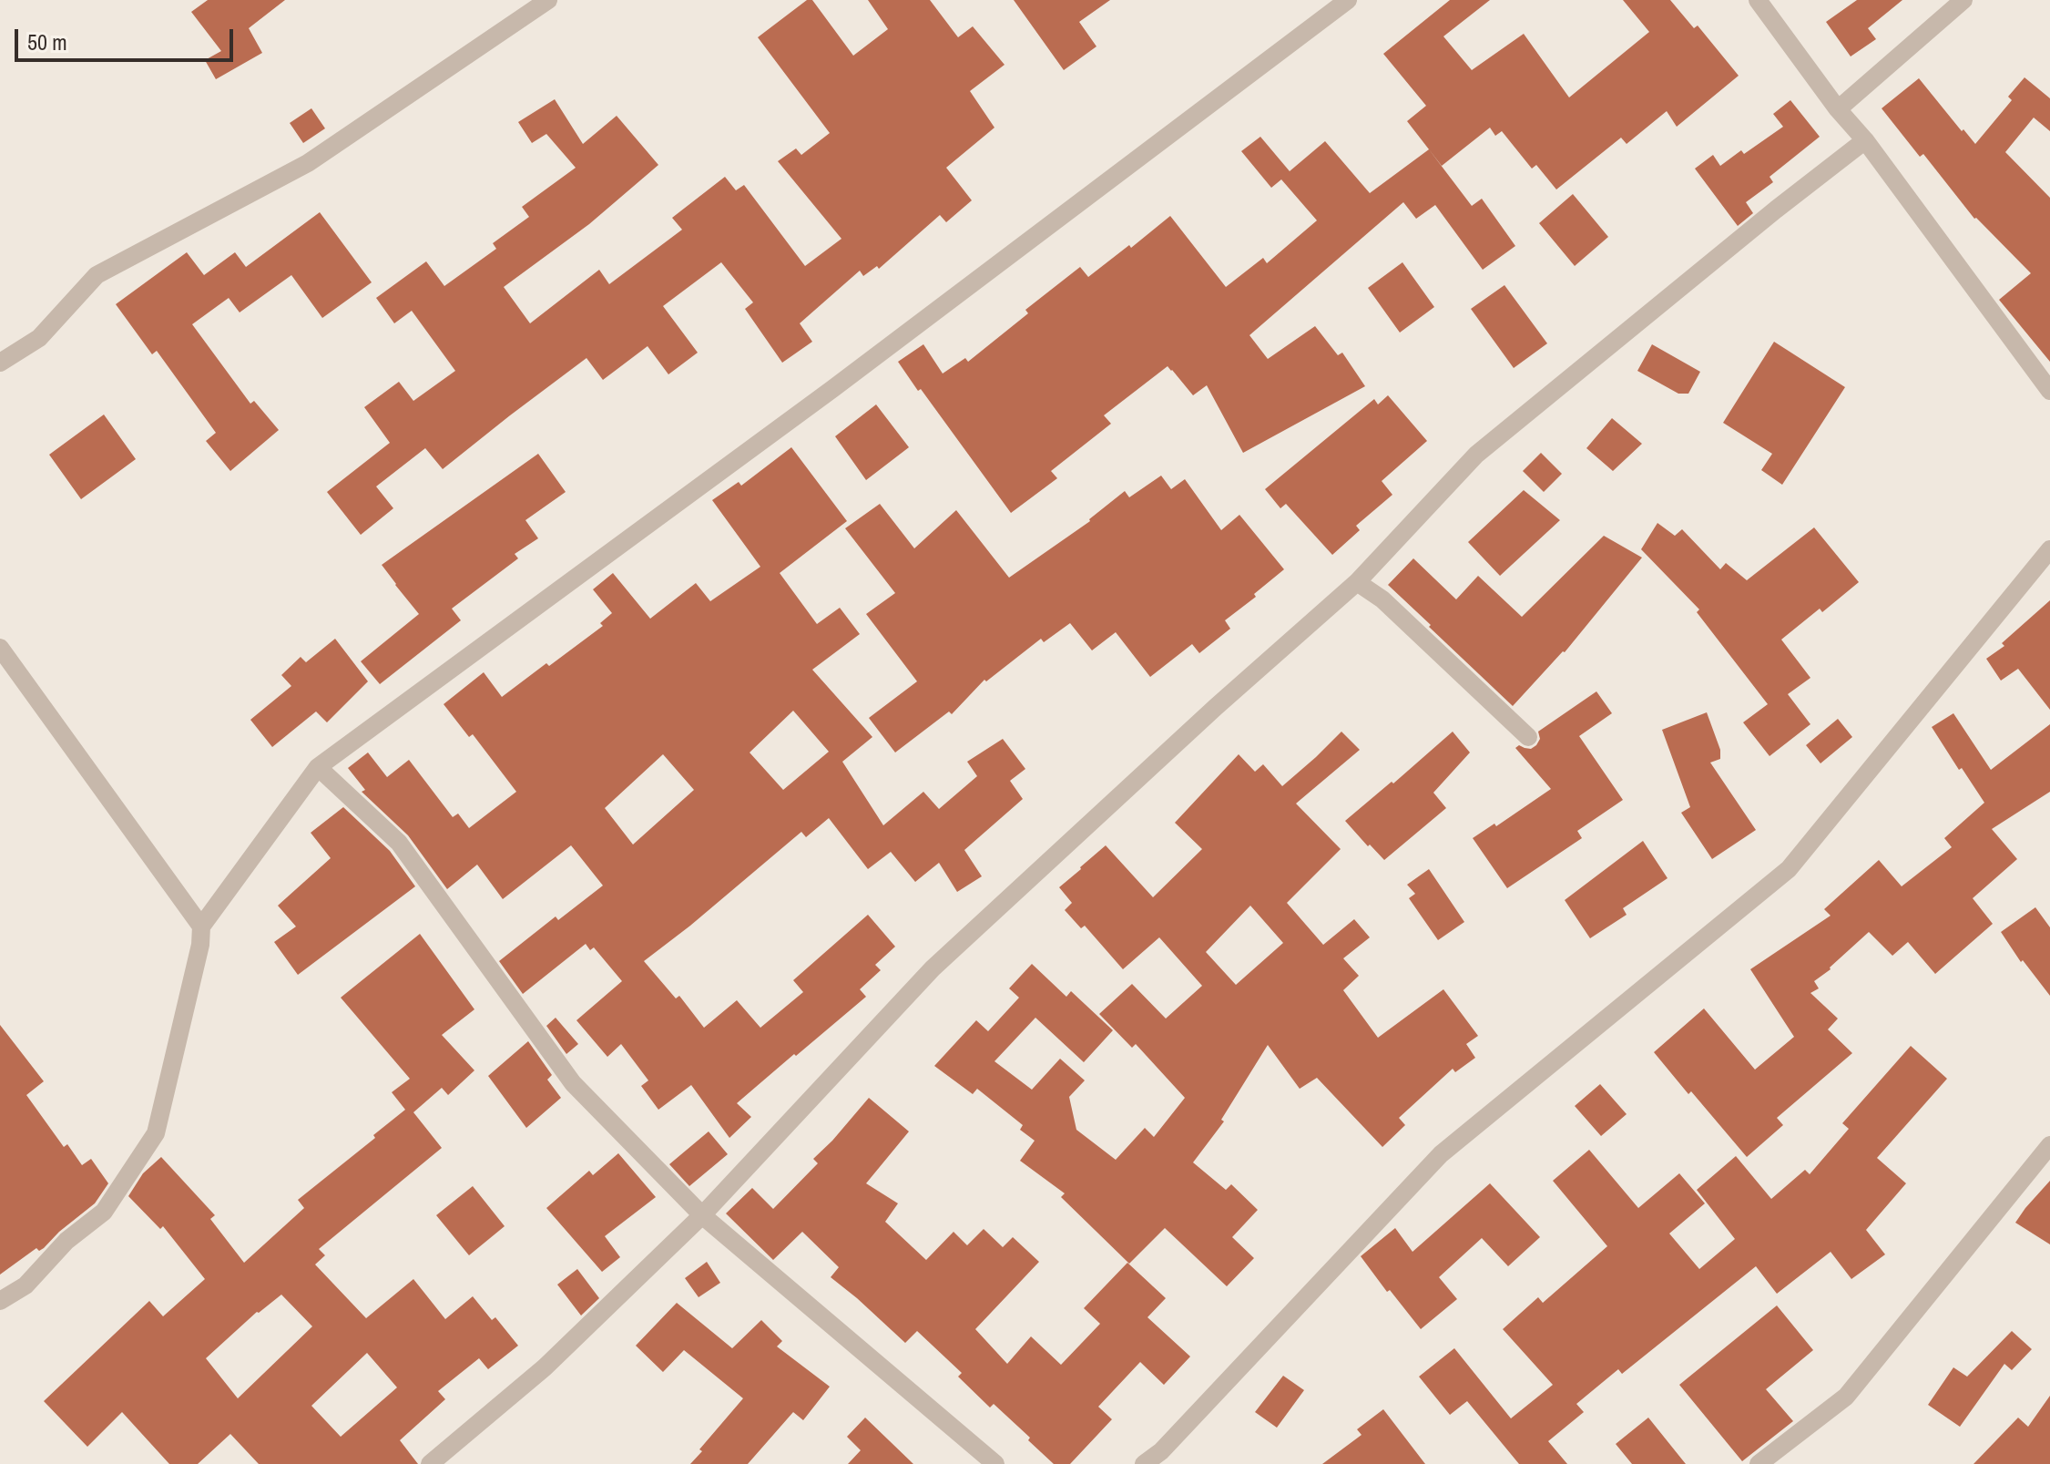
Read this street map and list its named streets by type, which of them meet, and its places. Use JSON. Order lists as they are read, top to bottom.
{
  "scale_bar": "50 m"
}
